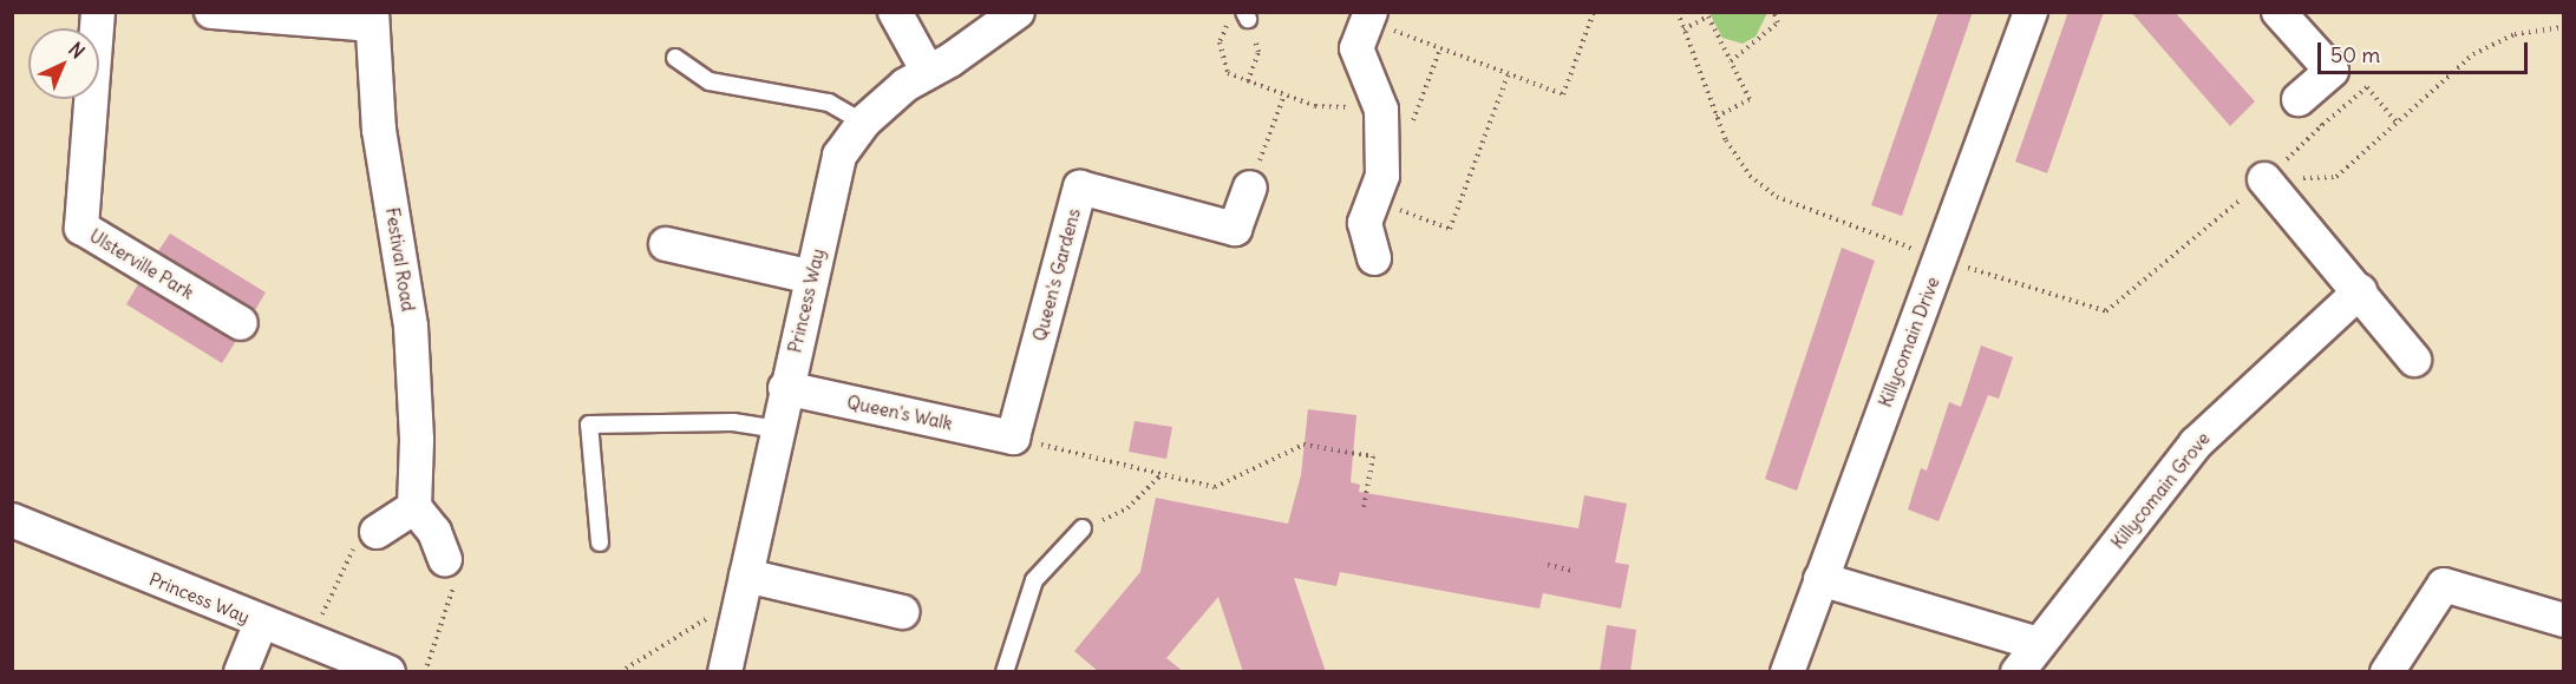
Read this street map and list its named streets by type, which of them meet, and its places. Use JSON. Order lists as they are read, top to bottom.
{
  "streets": {
    "street": [
      "Festival Road",
      "Ulsterville Park",
      "Queen's Gardens",
      "Princess Way",
      "Killycomain Drive",
      "Queen's Walk",
      "Killycomain Grove"
    ]
  },
  "crossings": [
    ["Queen's Gardens", "Queen's Walk"],
    ["Princess Way", "Queen's Walk"]
  ],
  "scale_bar": "50 m",
  "north": "top right"
}
